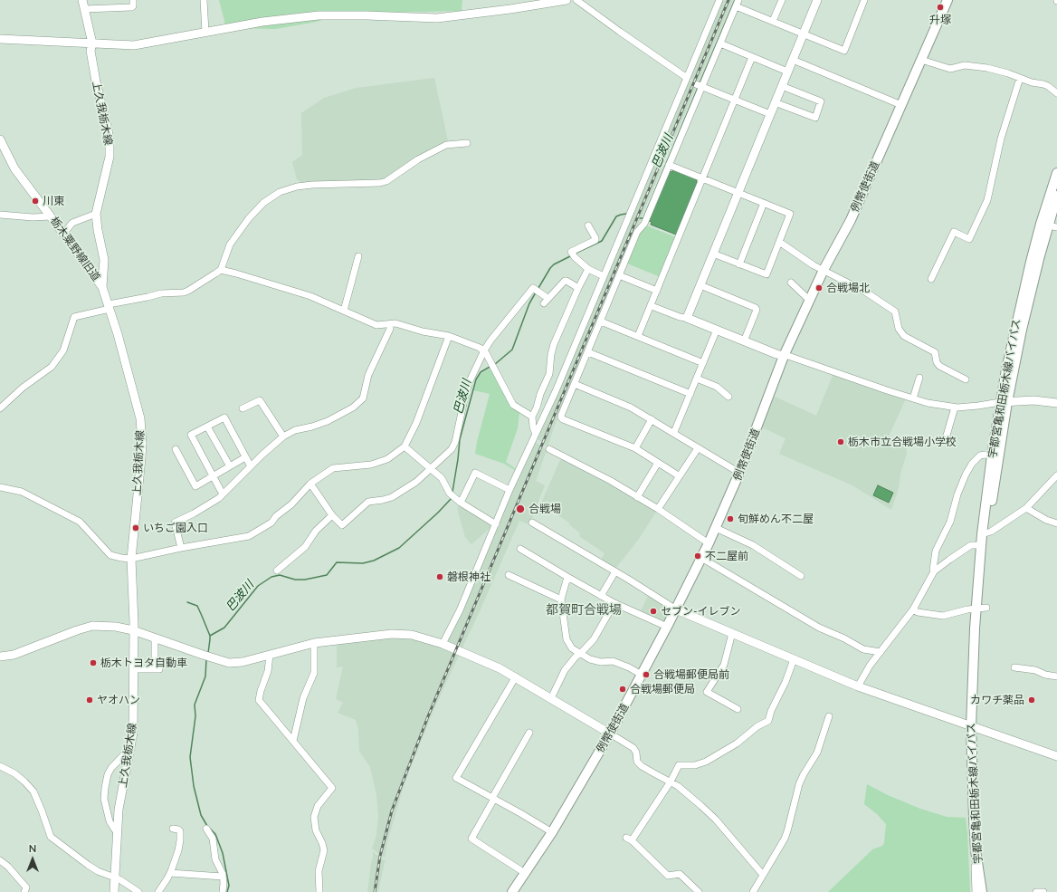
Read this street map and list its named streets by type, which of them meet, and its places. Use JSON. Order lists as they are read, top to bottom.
{
  "streets": {
    "main road": ["例幣使街道", "宇都宮亀和田栃木線バイパス"],
    "street": ["上久我栃木線", "栃木粟野線旧道"]
  },
  "crossings": [
    ["上久我栃木線", "栃木粟野線旧道"]
  ],
  "districts": ["都賀町合戦場"],
  "water": ["巴波川"],
  "places": [
    "升塚",
    "川東",
    "合戦場北",
    "栃木市立合戦場小学校",
    "合戦場",
    "旬鮮めん不二屋",
    "いちご園入口",
    "不二屋前",
    "磐根神社",
    "セブン-イレブン",
    "栃木トヨタ自動車",
    "合戦場郵便局前",
    "合戦場郵便局",
    "ヤオハン",
    "カワチ薬品"
  ],
  "north": "top"
}
